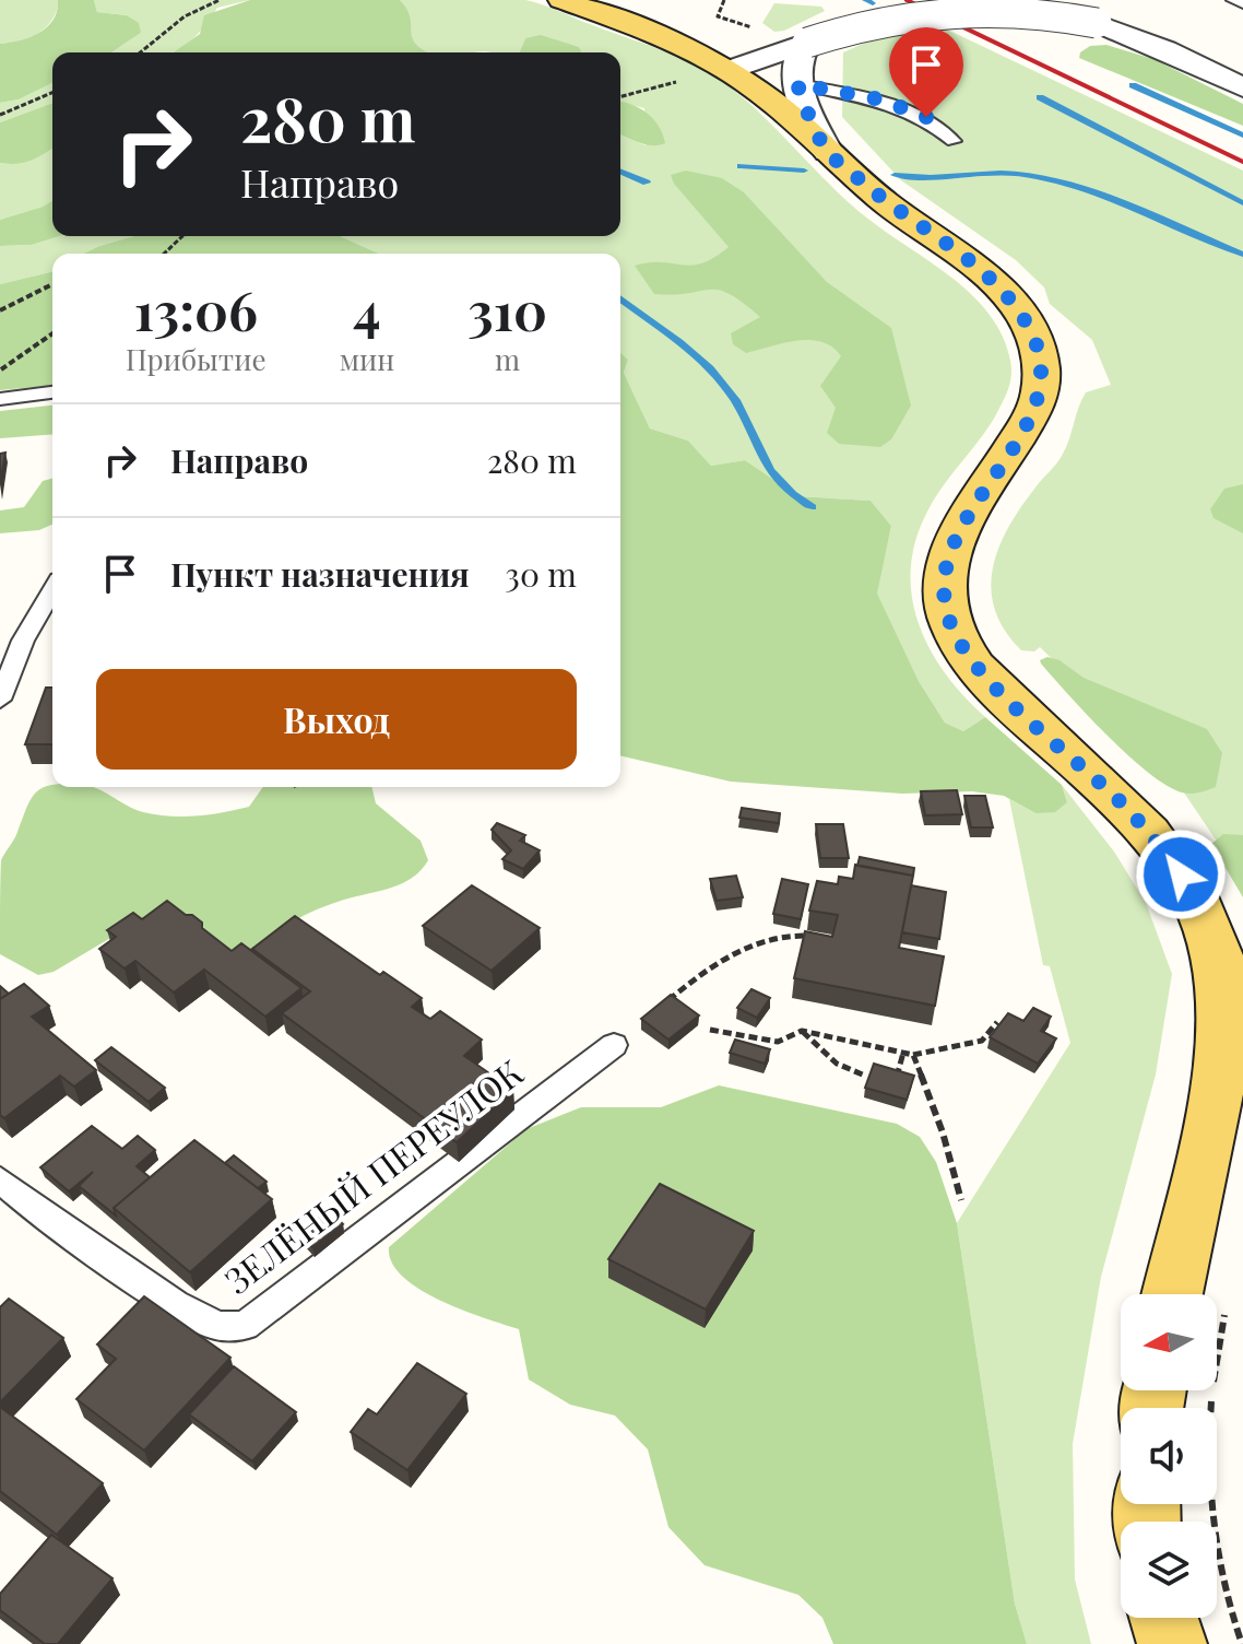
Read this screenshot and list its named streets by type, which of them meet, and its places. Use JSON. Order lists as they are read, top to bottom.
{
  "streets": {
    "lane": ["ЗЕЛЁНЫЙ ПЕРЕУЛОК"]
  },
  "north": "left",
  "page": {
    "turn": ["280 m", "Направо"],
    "eta": [
      "13:06",
      "Прибытие",
      "4",
      "мин",
      "310",
      "m"
    ],
    "list": [
      {
        "name": "Направо",
        "value": "280 m"
      },
      {
        "name": "Пункт назначения",
        "value": "30 m"
      }
    ],
    "buttons": "Выход"
  }
}
